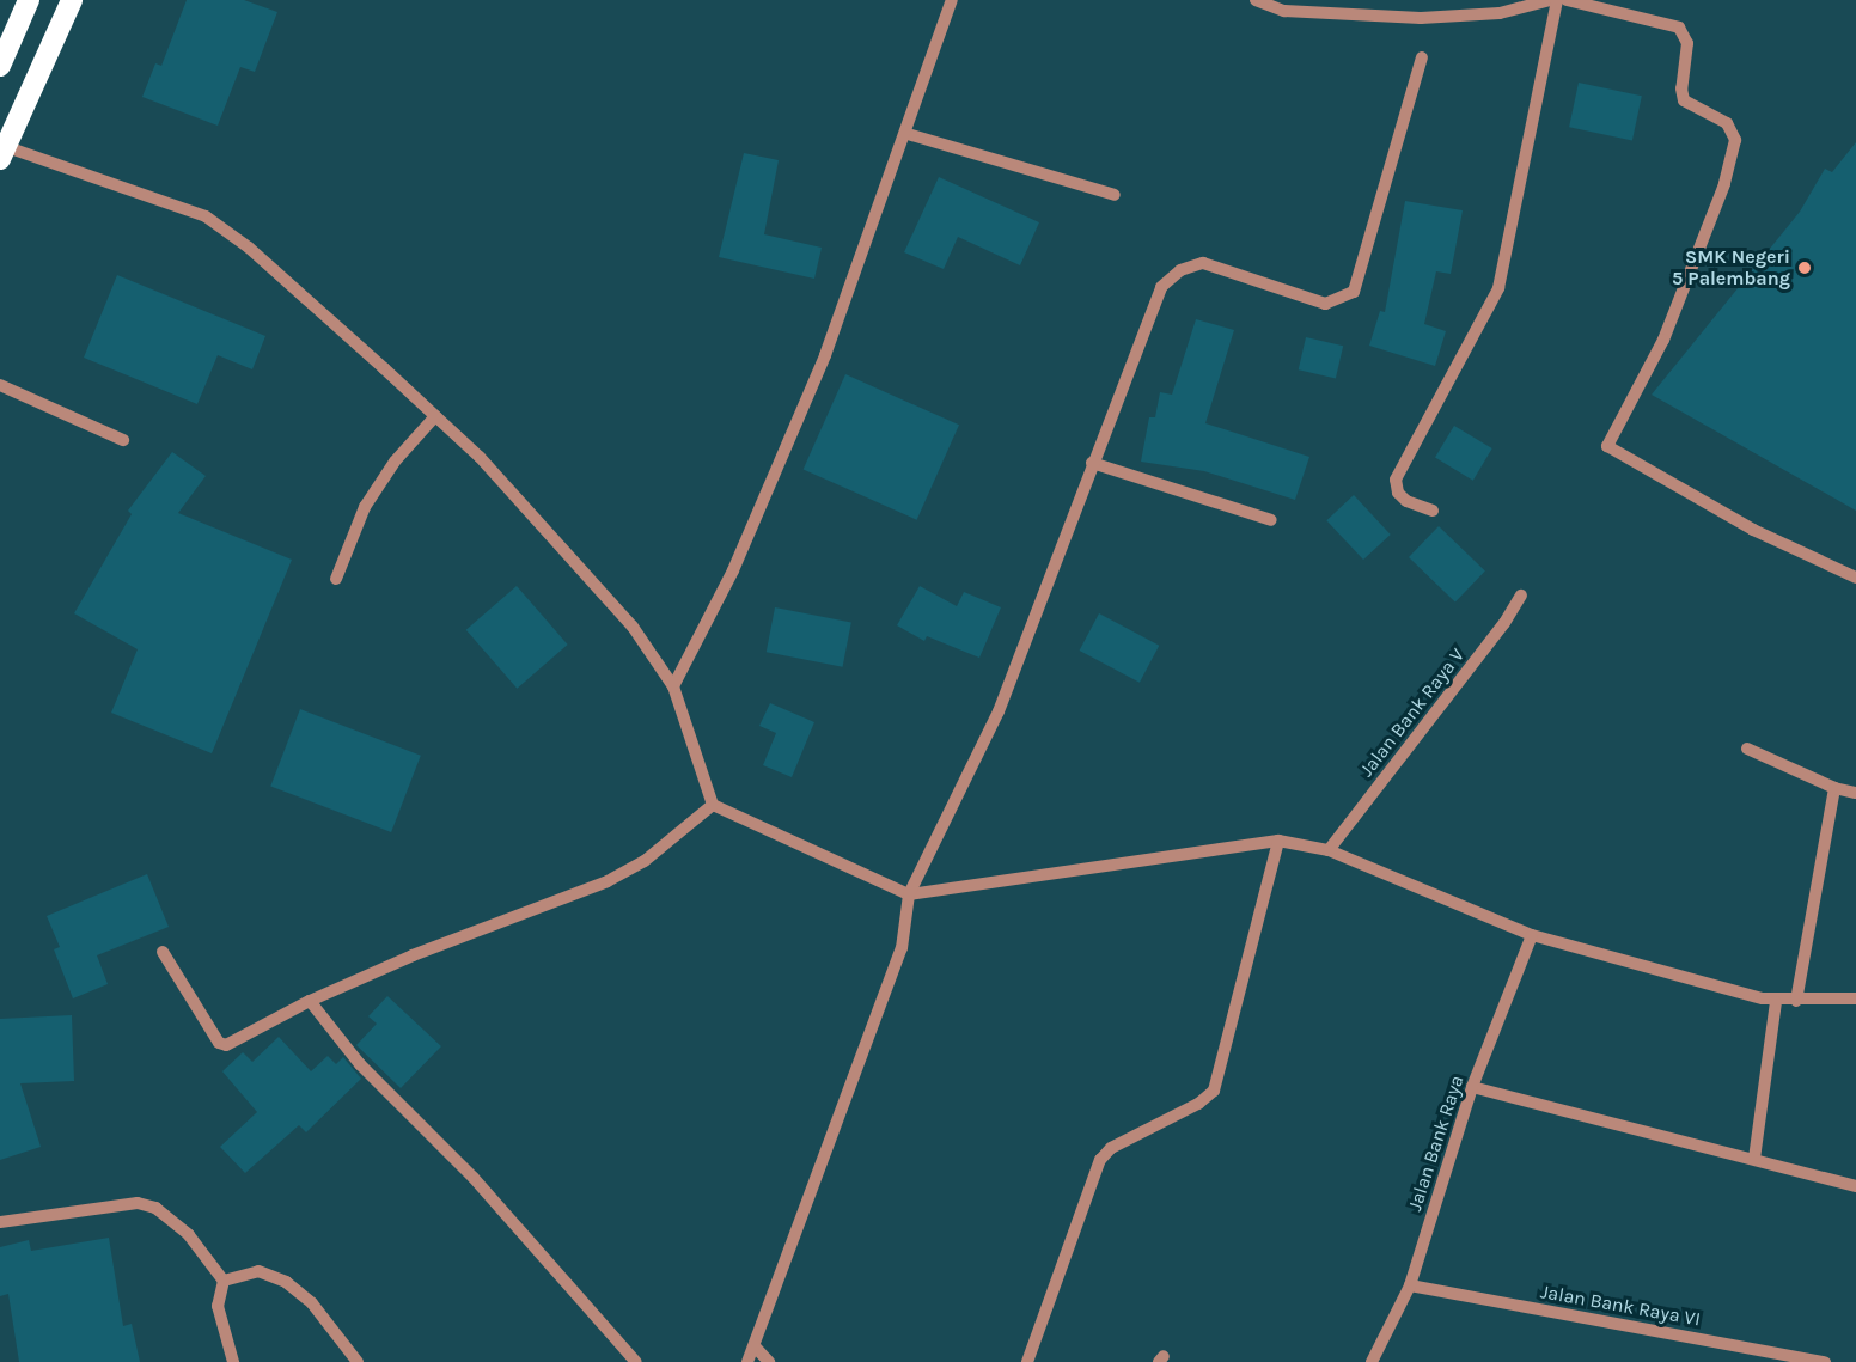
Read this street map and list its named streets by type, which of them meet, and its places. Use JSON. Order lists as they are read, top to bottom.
{
  "streets": {
    "street": ["Jalan Bank Raya V", "Jalan Bank Raya", "Jalan Bank Raya VI"]
  },
  "crossings": [
    ["Jalan Bank Raya", "Jalan Bank Raya VI"]
  ],
  "places": ["SMK Negeri 5 Palembang"]
}
